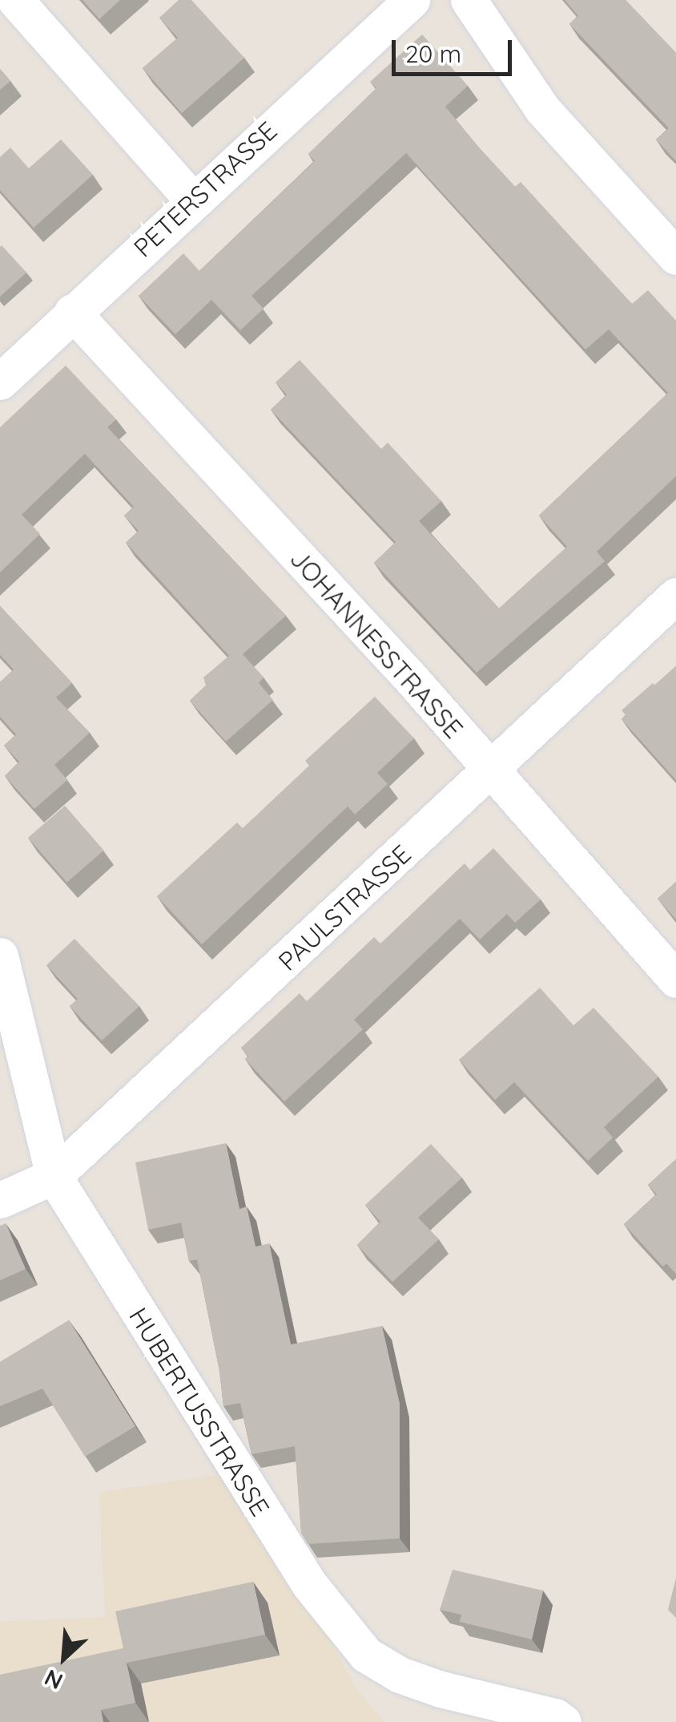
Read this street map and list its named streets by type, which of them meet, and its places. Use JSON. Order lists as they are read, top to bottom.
{
  "streets": {
    "street": [
      "PETERSTRASSE",
      "JOHANNESSTRASSE",
      "PAULSTRASSE",
      "HUBERTUSSTRASSE"
    ]
  },
  "crossings": [
    ["PETERSTRASSE", "JOHANNESSTRASSE"],
    ["JOHANNESSTRASSE", "PAULSTRASSE"],
    ["PAULSTRASSE", "HUBERTUSSTRASSE"]
  ],
  "scale_bar": "20 m",
  "north": "bottom left"
}
